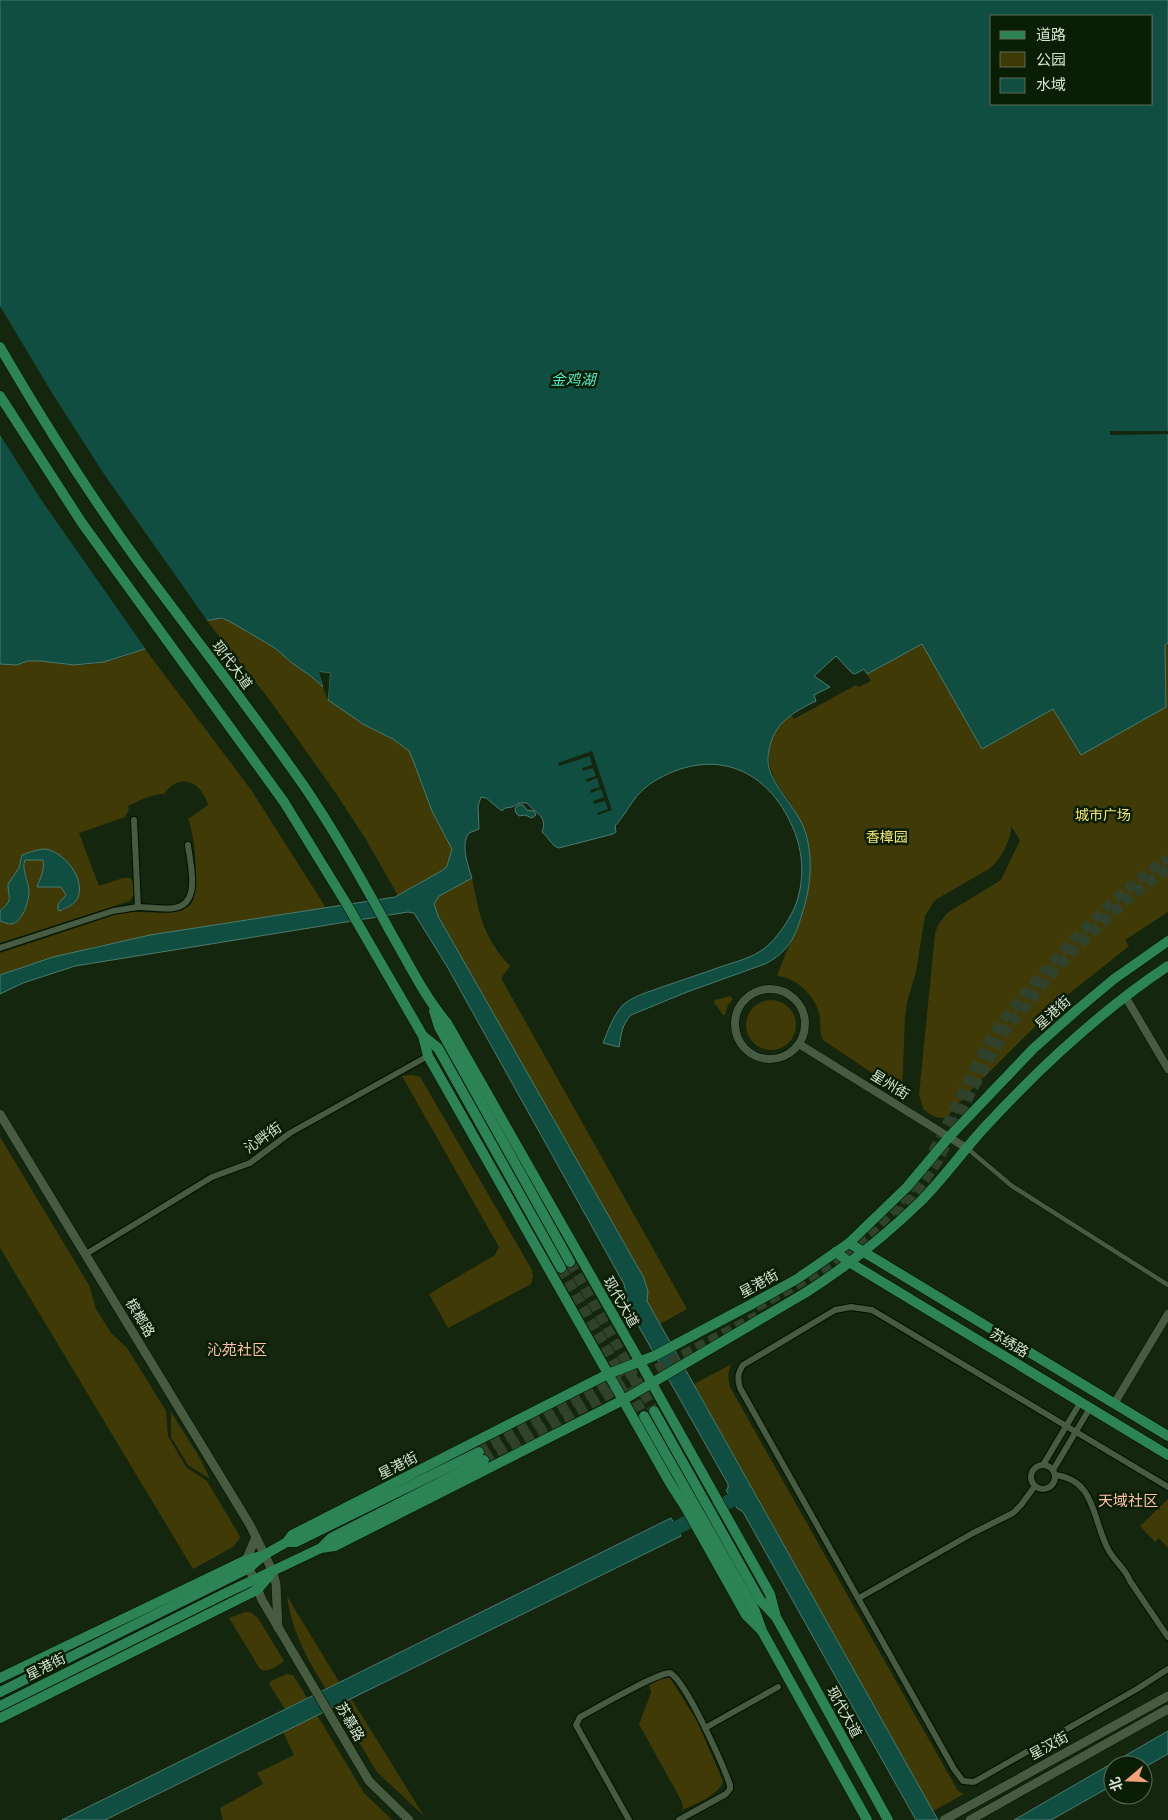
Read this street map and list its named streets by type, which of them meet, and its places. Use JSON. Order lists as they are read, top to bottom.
{
  "streets": {
    "main road": [
      "现代大道",
      "星港街",
      "槟榔路",
      "苏绣路",
      "苏慕路",
      "星汉街"
    ],
    "street": ["星州街", "沁畔街"]
  },
  "crossings": [
    ["现代大道", "星港街"],
    ["星港街", "星州街"],
    ["星港街", "苏绣路"],
    ["星港街", "苏慕路"],
    ["沁畔街", "槟榔路"],
    ["槟榔路", "苏慕路"]
  ],
  "districts": ["沁苑社区", "天域社区"],
  "water": ["金鸡湖"],
  "parks": ["城市广场", "香樟园"],
  "legend": ["道路", "公园", "水域"],
  "north": "left"
}
